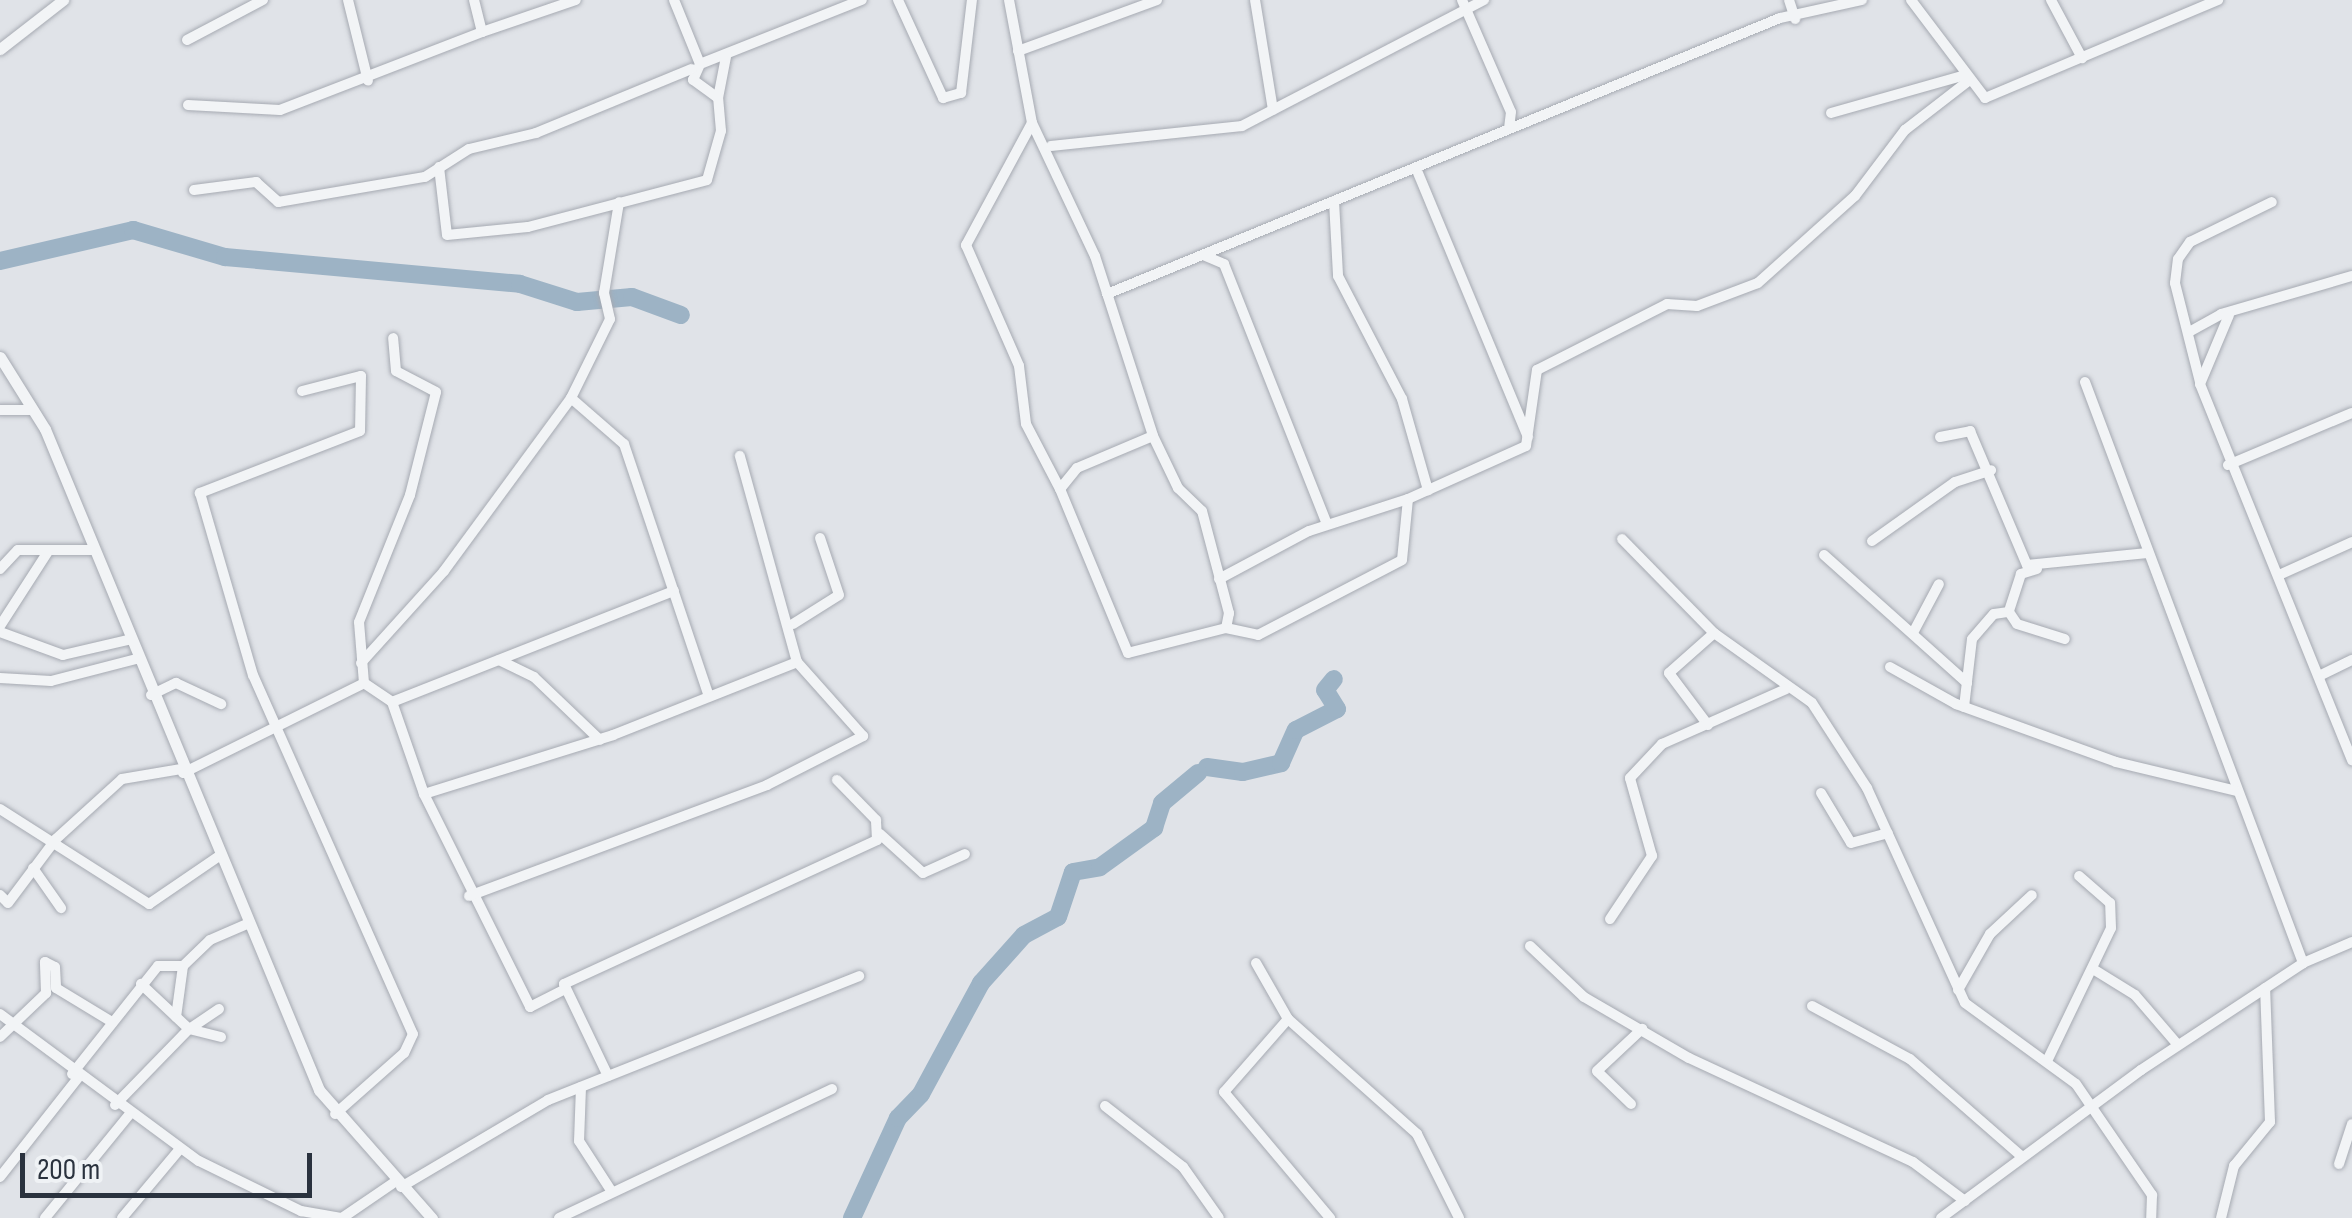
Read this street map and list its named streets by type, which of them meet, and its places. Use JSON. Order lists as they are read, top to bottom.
{
  "scale_bar": "200 m"
}
